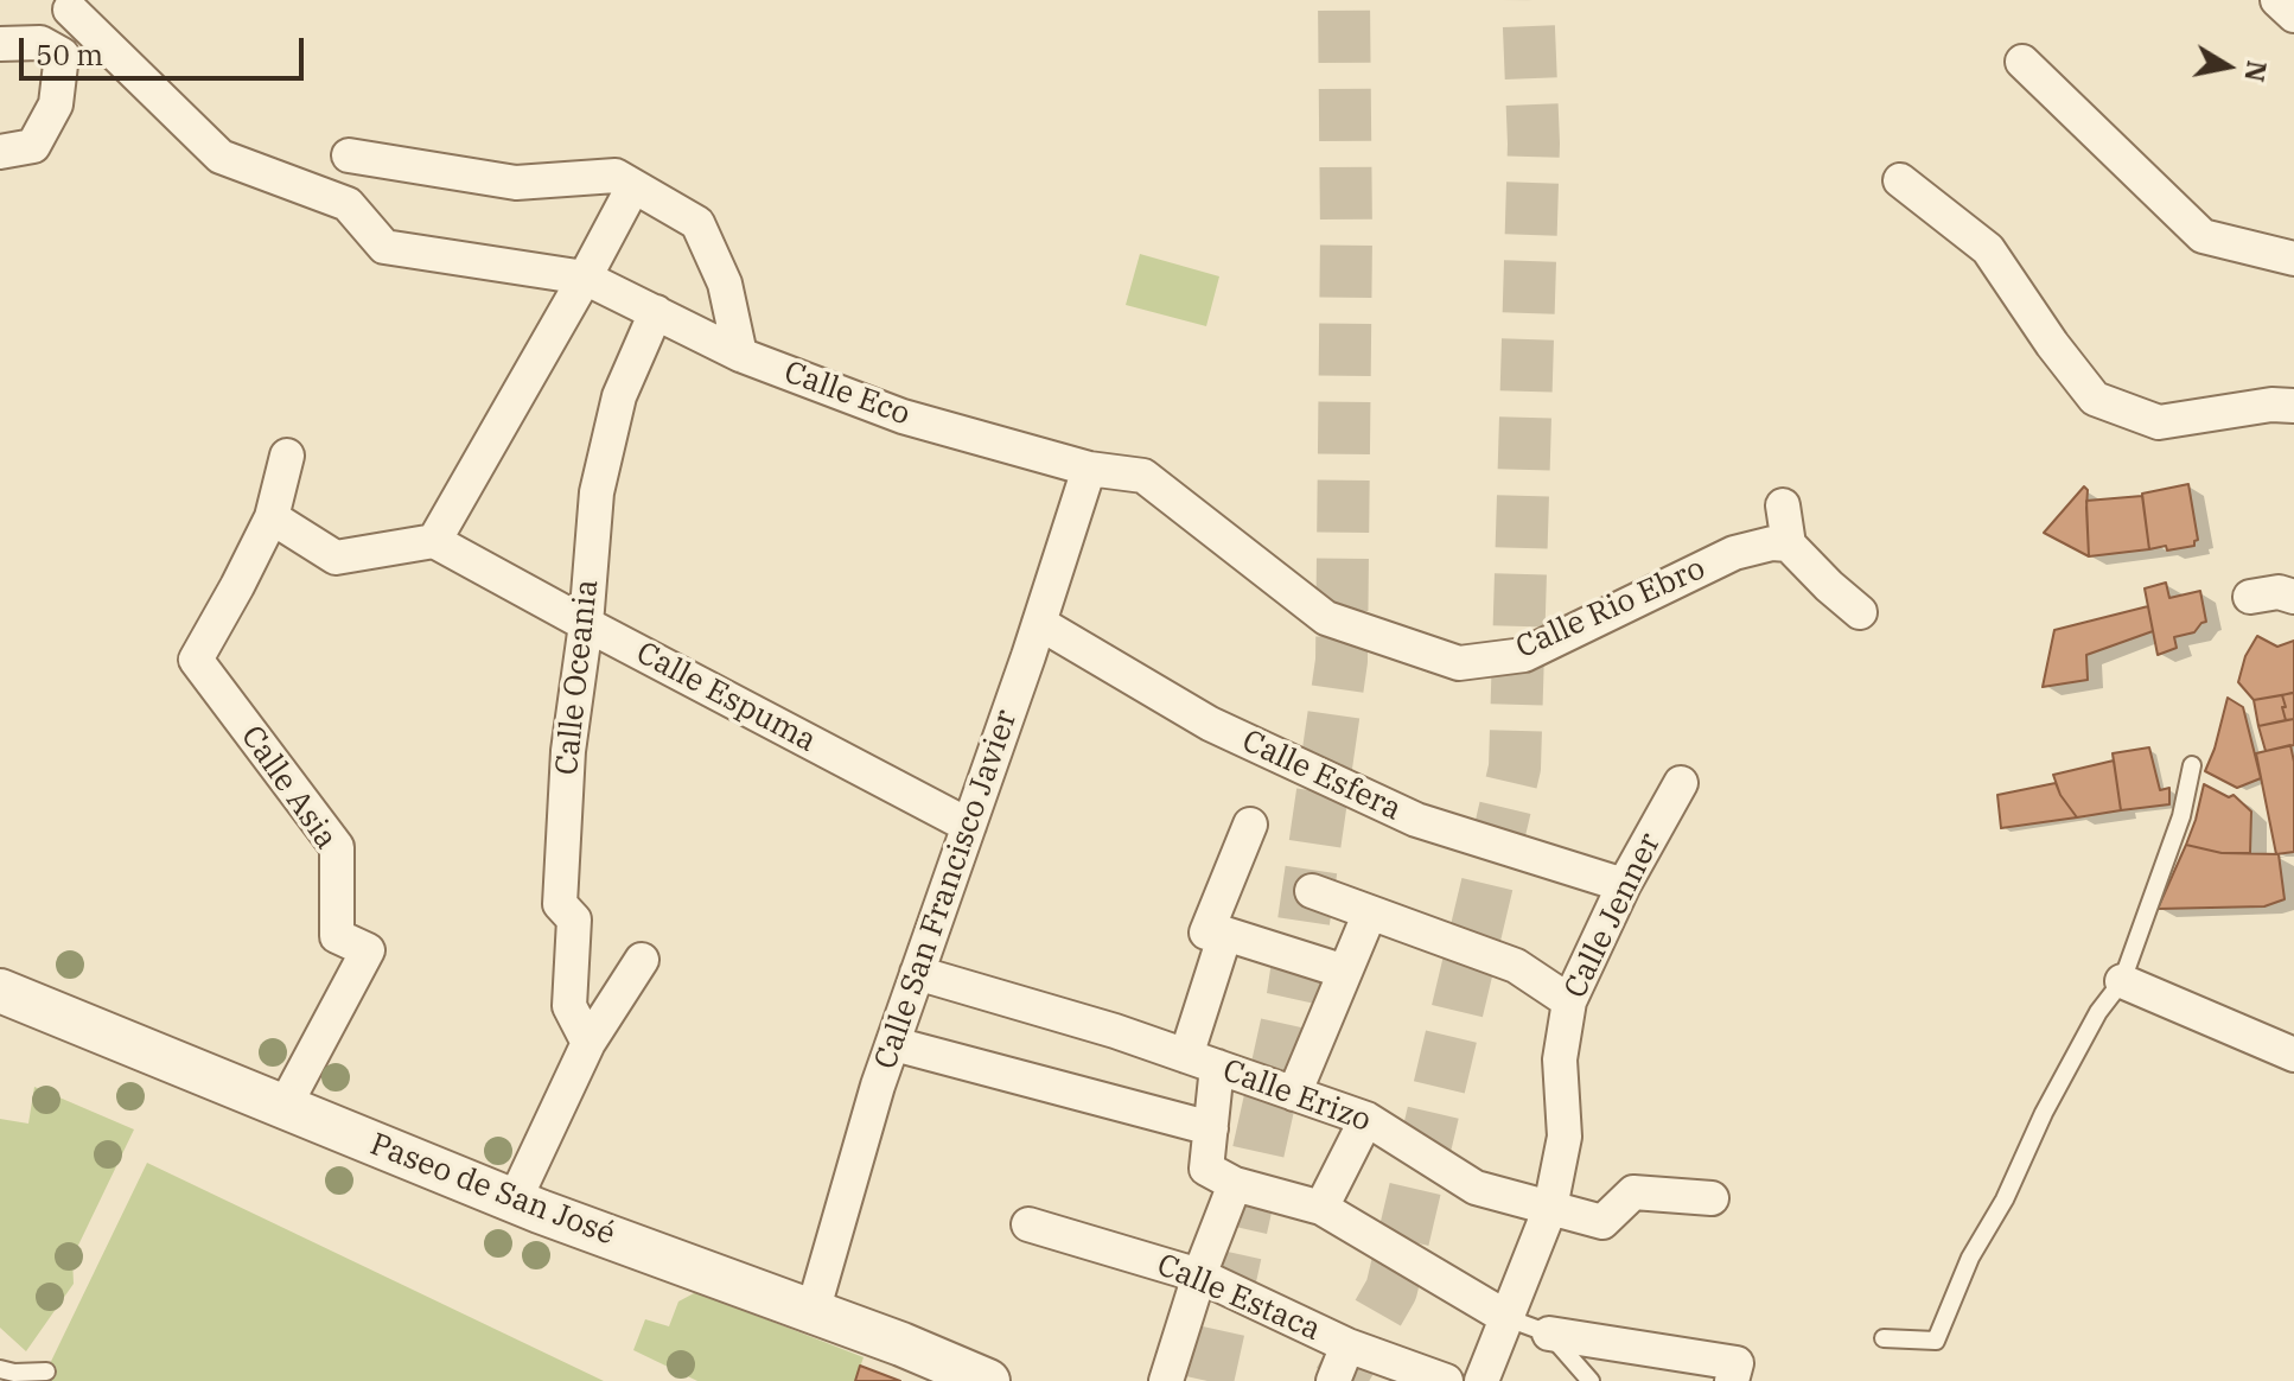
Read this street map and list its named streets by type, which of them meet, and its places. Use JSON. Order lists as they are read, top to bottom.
{
  "streets": {
    "street": [
      "Calle Eco",
      "Calle Rio Ebro",
      "Calle Oceania",
      "Calle Espuma",
      "Calle Esfera",
      "Calle Asia",
      "Calle San Francisco Javier",
      "Calle Jenner",
      "Calle Erizo",
      "Paseo de San José",
      "Calle Estaca"
    ]
  },
  "crossings": [
    ["Calle Eco", "Calle Rio Ebro"],
    ["Calle Eco", "Calle Oceania"],
    ["Calle Eco", "Calle San Francisco Javier"],
    ["Calle Rio Ebro", "Calle San Francisco Javier"],
    ["Calle Oceania", "Calle Espuma"],
    ["Calle Espuma", "Calle San Francisco Javier"],
    ["Calle Esfera", "Calle San Francisco Javier"],
    ["Calle Esfera", "Calle Jenner"],
    ["Calle Asia", "Paseo de San José"],
    ["Calle San Francisco Javier", "Calle Erizo"],
    ["Calle San Francisco Javier", "Paseo de San José"],
    ["Calle Jenner", "Calle Erizo"]
  ],
  "scale_bar": "50 m",
  "north": "right"
}
